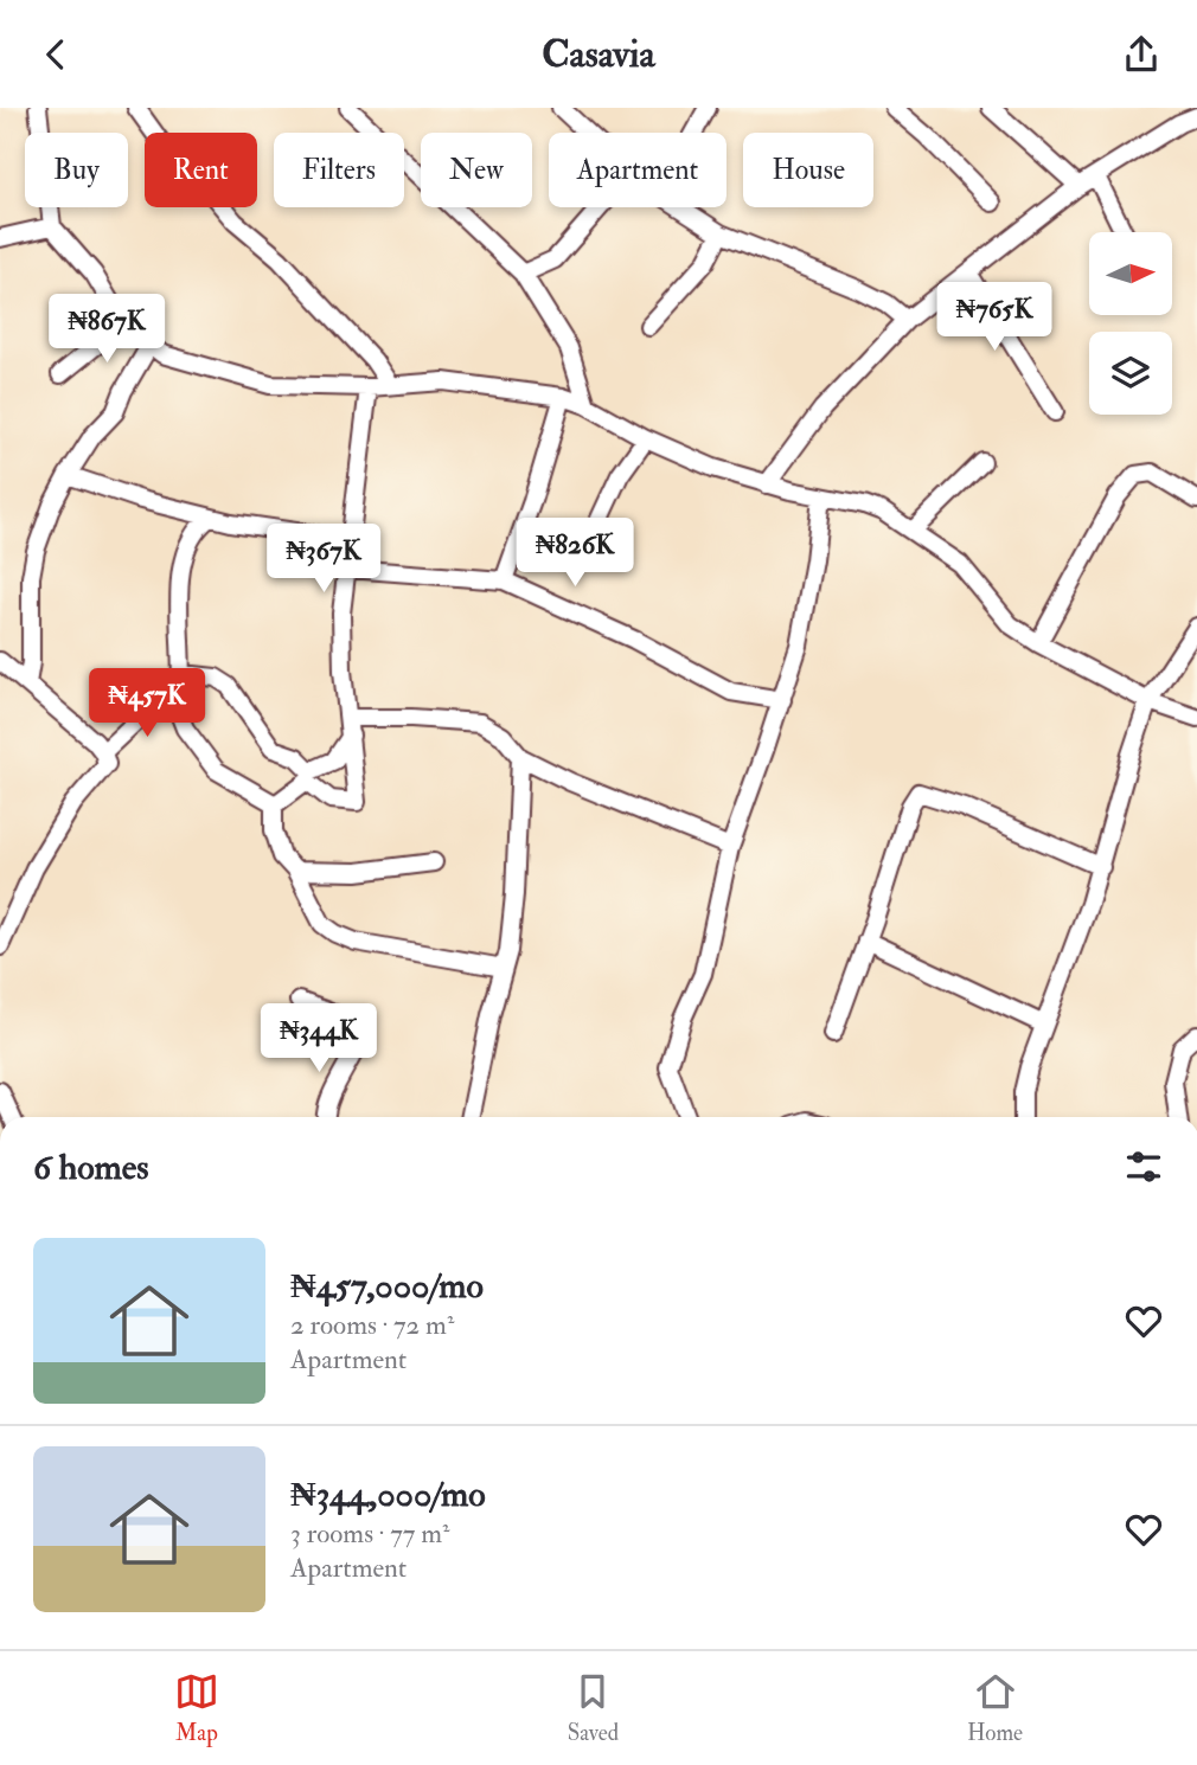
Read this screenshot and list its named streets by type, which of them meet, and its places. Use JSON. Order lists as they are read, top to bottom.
{
  "north": "right",
  "page": {
    "header": "Casavia",
    "chip": [
      "Buy",
      "Rent",
      "Filters",
      "New",
      "Apartment",
      "House"
    ],
    "price": [
      "₦765K",
      "₦867K",
      "₦826K",
      "₦367K",
      "₦457K",
      "₦344K"
    ],
    "heading": "6 homes",
    "list": [
      {
        "name": "₦457,000/mo",
        "note": "2 rooms · 72 m² · Apartment"
      },
      {
        "name": "₦344,000/mo",
        "note": "3 rooms · 77 m² · Apartment"
      }
    ],
    "tabs": ["Map", "Saved", "Home"]
  }
}
